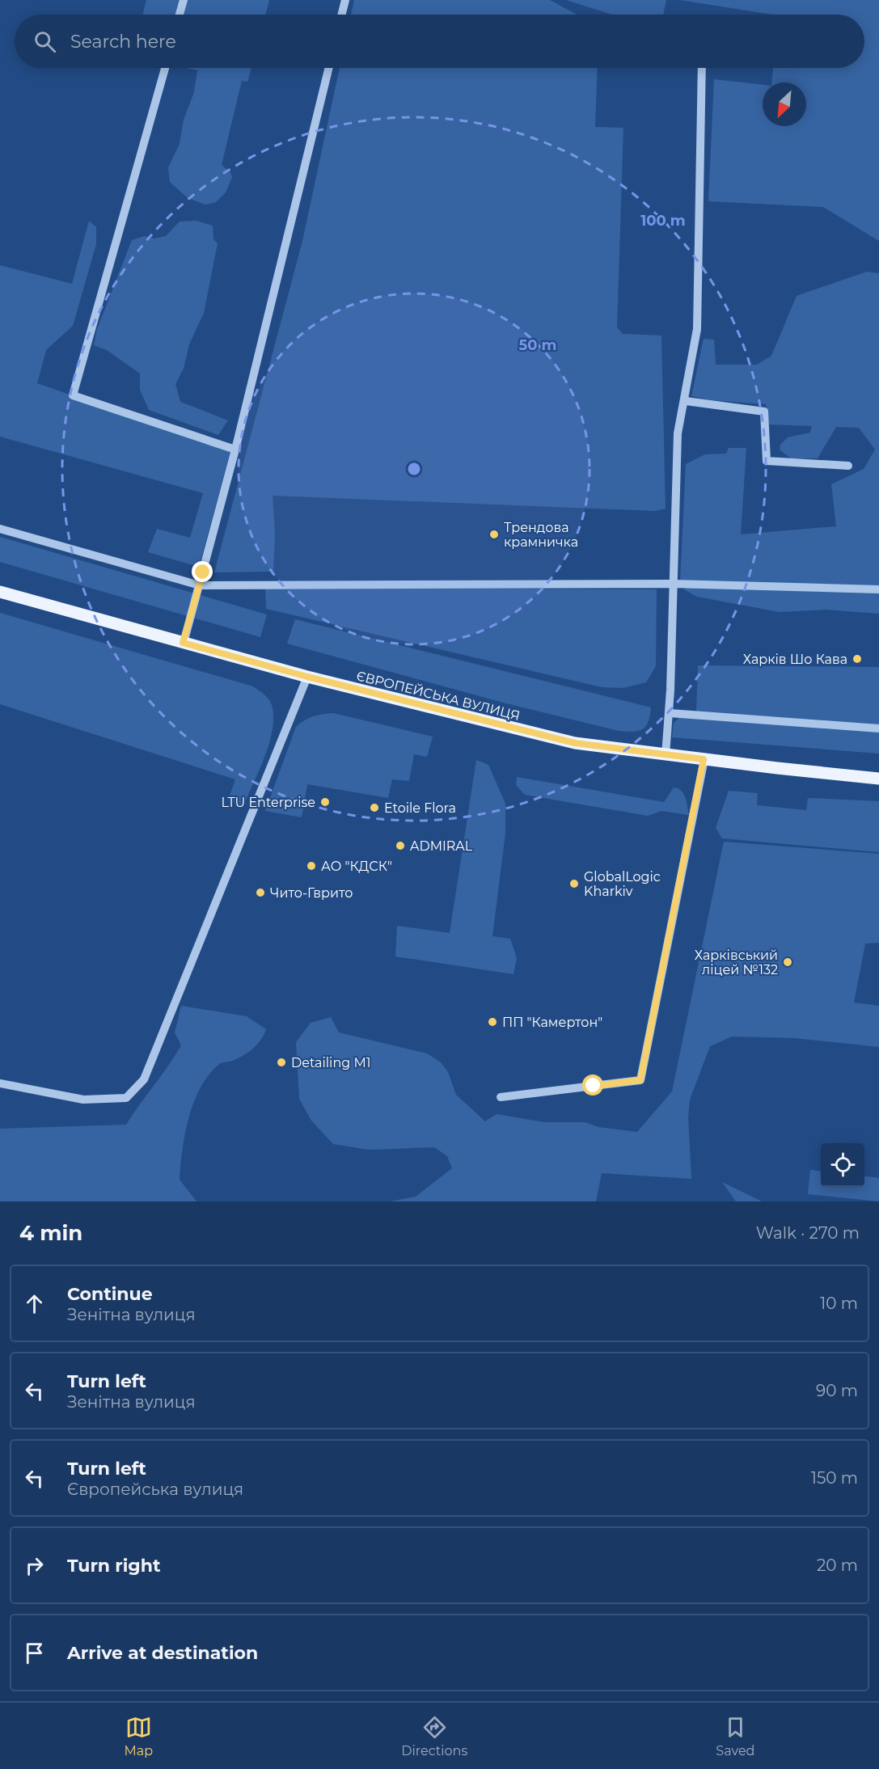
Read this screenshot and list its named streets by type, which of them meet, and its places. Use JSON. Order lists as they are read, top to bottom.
{
  "streets": {
    "main road": ["ЄВРОПЕЙСЬКА ВУЛИЦЯ"]
  },
  "places": [
    "Трендова крамничка",
    "Харків Шо Кава",
    "LTU Enterprise",
    "Etoile Flora",
    "ADMIRAL",
    "АО \"КДСК\"",
    "GlobalLogic Kharkiv",
    "Чито-Гврито",
    "Харківський ліцей №132",
    "ПП \"Камертон\"",
    "Detailing M1"
  ],
  "north": "bottom left",
  "page": {
    "search": "Search here",
    "heading": ["4 min", "Walk · 270 m"],
    "list": [
      ["Continue", "Зенітна вулиця", "10 m"],
      ["Turn left", "Зенітна вулиця", "90 m"],
      ["Turn left", "Європейська вулиця", "150 m"],
      ["Turn right", "20 m"],
      "Arrive at destination"
    ],
    "nav": ["Map", "Directions", "Saved"]
  },
  "rings": ["100 m", "50 m"]
}
